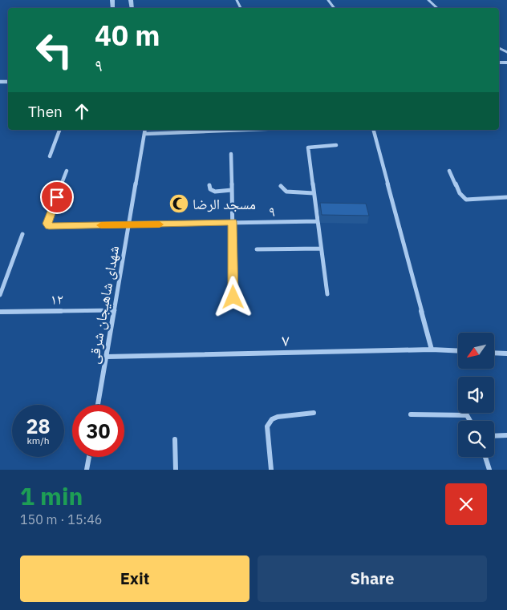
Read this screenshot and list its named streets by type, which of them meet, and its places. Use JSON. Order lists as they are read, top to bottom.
{
  "streets": {
    "street": [
      "۹",
      "۱۲",
      "شهدای شاهیجان شرقی",
      "۷"
    ]
  },
  "crossings": [
    ["۹", "شهدای شاهیجان شرقی"],
    ["۱۲", "شهدای شاهیجان شرقی"],
    ["شهدای شاهیجان شرقی", "۷"]
  ],
  "places": {
    "mosque": ["مسجد الرضا"]
  },
  "north": "bottom left",
  "page": {
    "turn": ["40 m", "۹"],
    "then": "Then",
    "speed": "28 km/h",
    "limit": "30",
    "heading": ["1 min", "150 m · 15:46"],
    "buttons": ["Exit", "Share"]
  }
}
